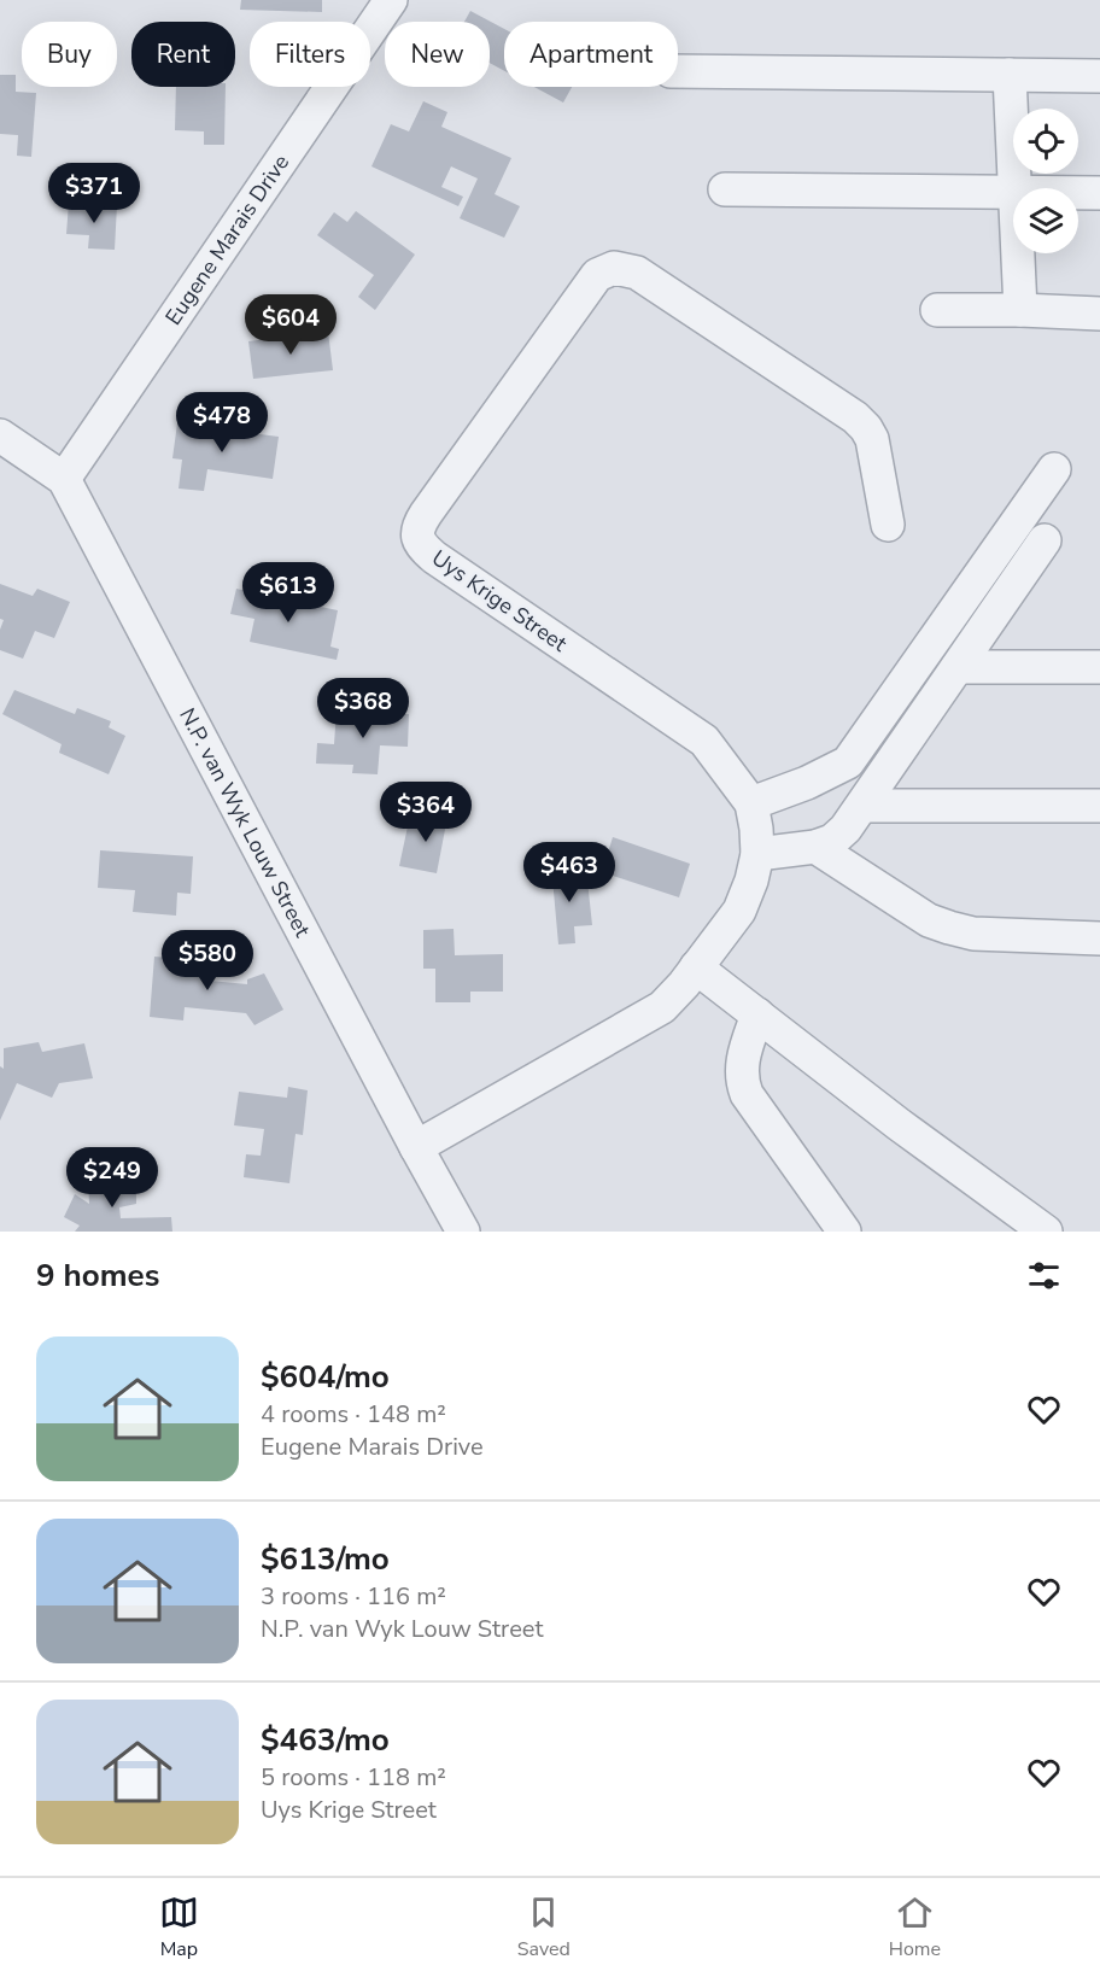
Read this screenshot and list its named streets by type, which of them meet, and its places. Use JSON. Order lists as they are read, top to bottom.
{
  "streets": {
    "street": ["Eugene Marais Drive", "Uys Krige Street", "N.P. van Wyk Louw Street"]
  },
  "crossings": [
    ["Eugene Marais Drive", "N.P. van Wyk Louw Street"],
    ["Uys Krige Street", "N.P. van Wyk Louw Street"]
  ],
  "page": {
    "chip": [
      "Buy",
      "Rent",
      "Filters",
      "New",
      "Apartment"
    ],
    "price": [
      "$371",
      "$604",
      "$478",
      "$613",
      "$368",
      "$364",
      "$463",
      "$580",
      "$249"
    ],
    "heading": "9 homes",
    "list": [
      {
        "name": "$604/mo",
        "note": "4 rooms · 148 m² · Eugene Marais Drive"
      },
      {
        "name": "$613/mo",
        "note": "3 rooms · 116 m² · N.P. van Wyk Louw Street"
      },
      {
        "name": "$463/mo",
        "note": "5 rooms · 118 m² · Uys Krige Street"
      }
    ],
    "tabs": ["Map", "Saved", "Home"]
  }
}
